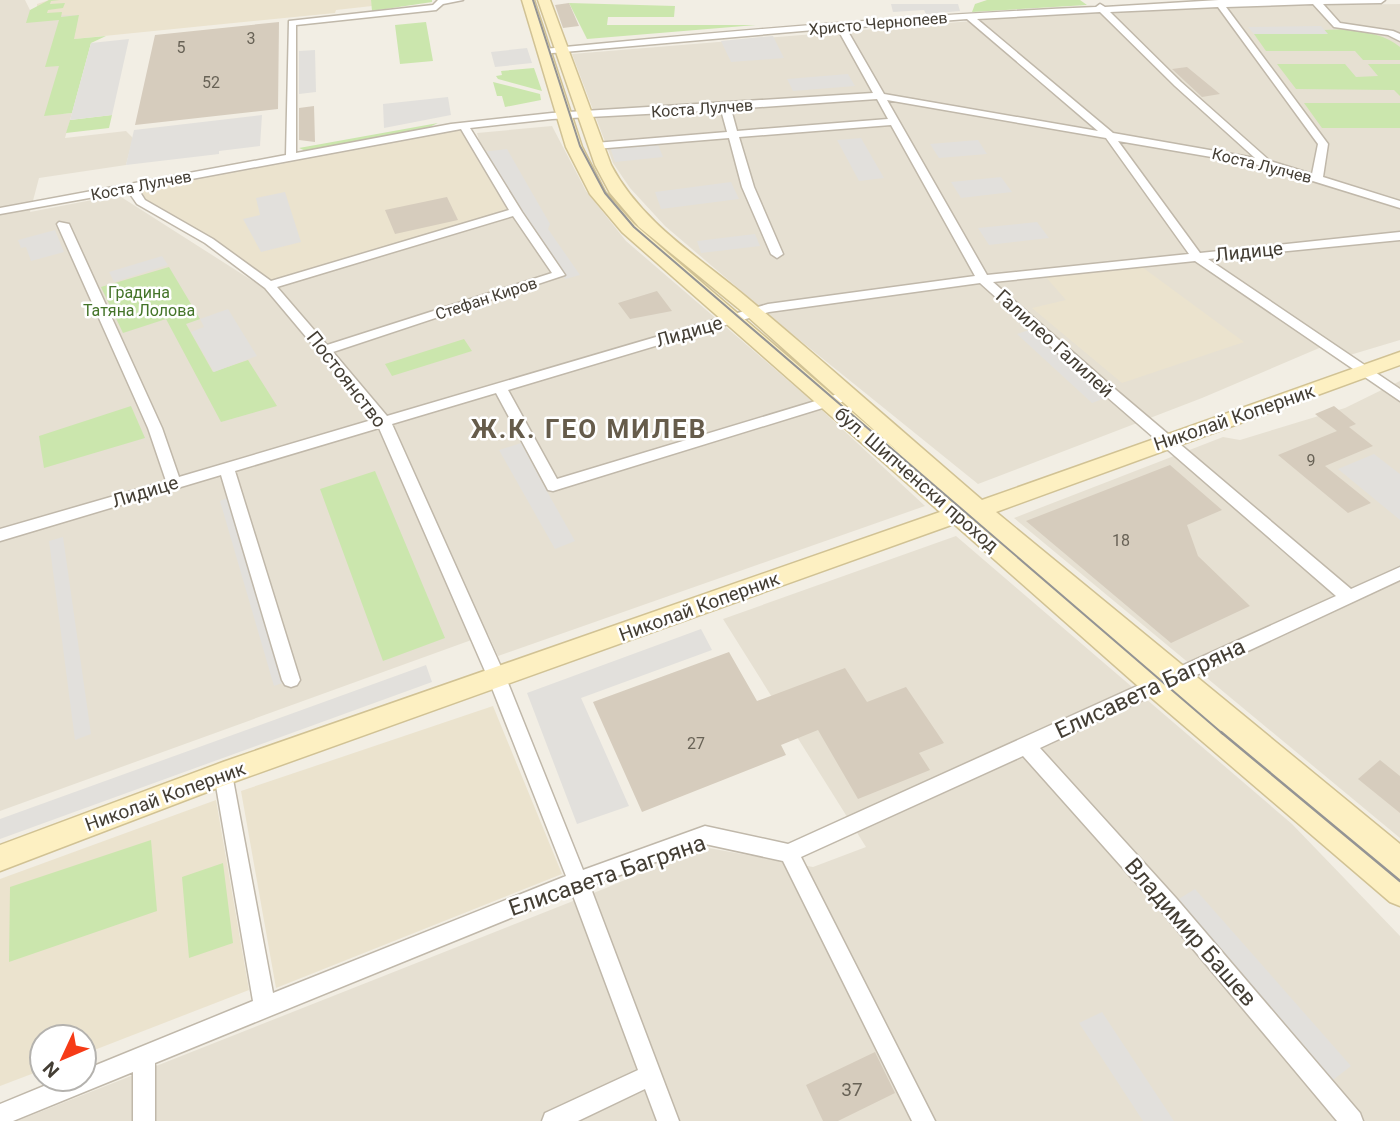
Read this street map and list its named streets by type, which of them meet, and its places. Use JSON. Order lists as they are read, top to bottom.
{
  "streets": {
    "main road": ["Николай Коперник", "бул. Шипченски проход"],
    "street": [
      "Христо Чернопеев",
      "Коста Лулчев",
      "Лидице",
      "Стефан Киров",
      "Галилео Галилей",
      "Постоянство",
      "Елисавета Багряна",
      "Владимир Башев"
    ]
  },
  "crossings": [
    ["Христо Чернопеев", "Галилео Галилей"],
    ["Христо Чернопеев", "бул. Шипченски проход"],
    ["Коста Лулчев", "Стефан Киров"],
    ["Коста Лулчев", "Галилео Галилей"],
    ["Коста Лулчев", "Постоянство"],
    ["Коста Лулчев", "бул. Шипченски проход"],
    ["Лидице", "Галилео Галилей"],
    ["Лидице", "Постоянство"],
    ["Лидице", "бул. Шипченски проход"],
    ["Стефан Киров", "Постоянство"],
    ["Галилео Галилей", "Николай Коперник"],
    ["Галилео Галилей", "Елисавета Багряна"],
    ["Постоянство", "Николай Коперник"],
    ["Постоянство", "Елисавета Багряна"],
    ["Николай Коперник", "бул. Шипченски проход"],
    ["бул. Шипченски проход", "Елисавета Багряна"],
    ["Елисавета Багряна", "Владимир Башев"]
  ],
  "districts": ["Ж.К. ГЕО МИЛЕВ"],
  "parks": ["Градина Татяна Лолова"],
  "house_numbers": [
    "3",
    "5",
    "52",
    "9",
    "18",
    "27",
    "37"
  ],
  "north": "bottom left"
}
